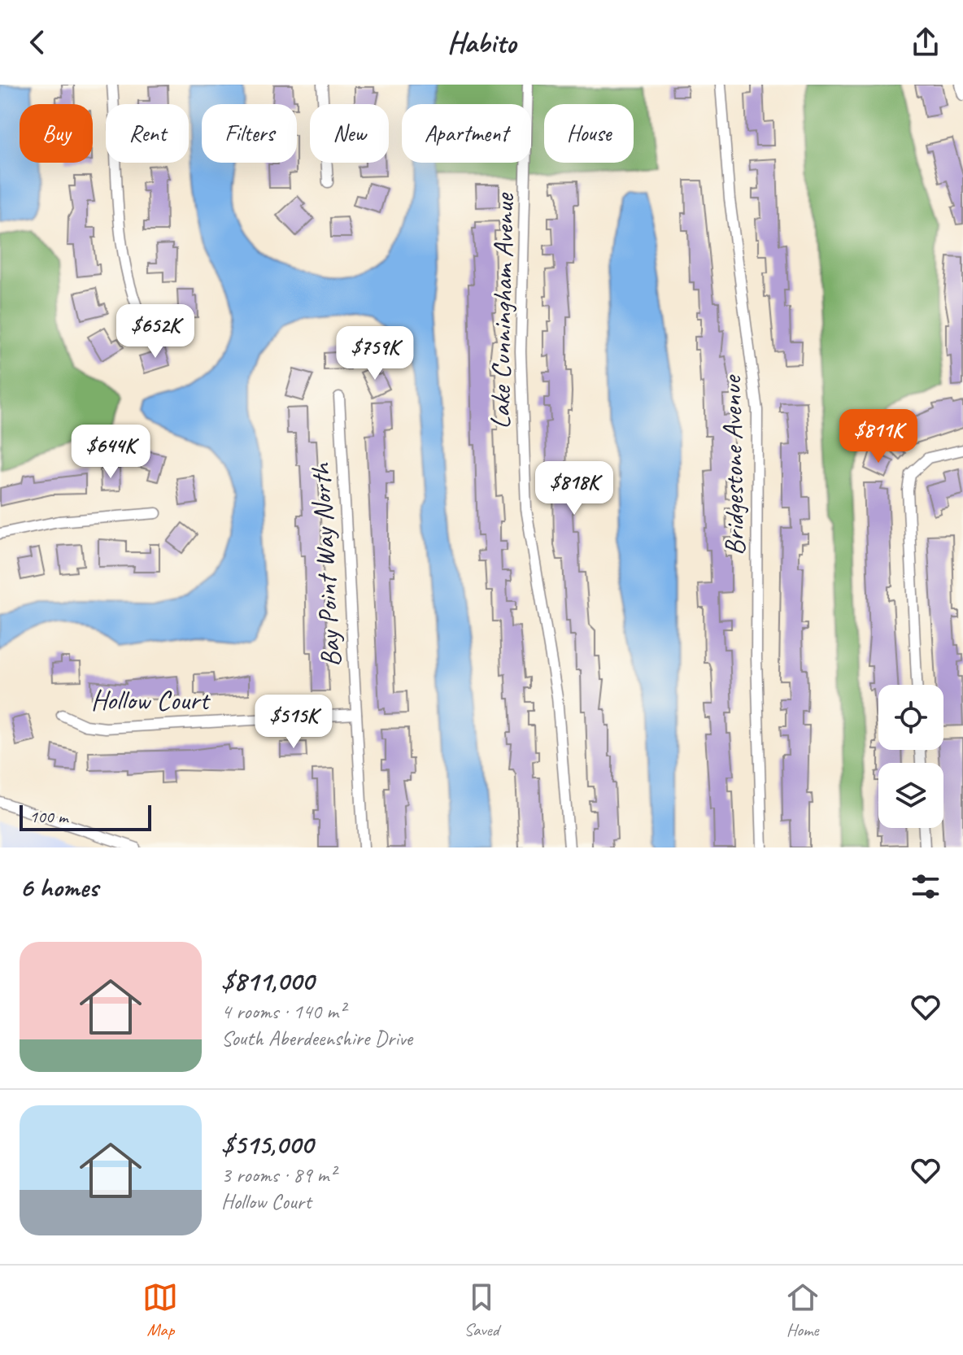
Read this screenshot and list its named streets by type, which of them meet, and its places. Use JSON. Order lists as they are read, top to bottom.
{
  "streets": {
    "street": [
      "Lake Cunningham Avenue",
      "Bridgestone Avenue",
      "Bay Point Way North",
      "Hollow Court"
    ]
  },
  "crossings": [
    ["Bay Point Way North", "Hollow Court"]
  ],
  "scale_bar": "100 m",
  "page": {
    "header": "Habito",
    "chip": [
      "Buy",
      "Rent",
      "Filters",
      "New",
      "Apartment",
      "House"
    ],
    "price": [
      "$652K",
      "$759K",
      "$811K",
      "$644K",
      "$818K",
      "$515K"
    ],
    "scale": "100 m",
    "heading": "6 homes",
    "list": [
      {
        "name": "$811,000",
        "note": "4 rooms · 140 m² · South Aberdeenshire Drive"
      },
      {
        "name": "$515,000",
        "note": "3 rooms · 89 m² · Hollow Court"
      }
    ],
    "tabs": ["Map", "Saved", "Home"]
  }
}
